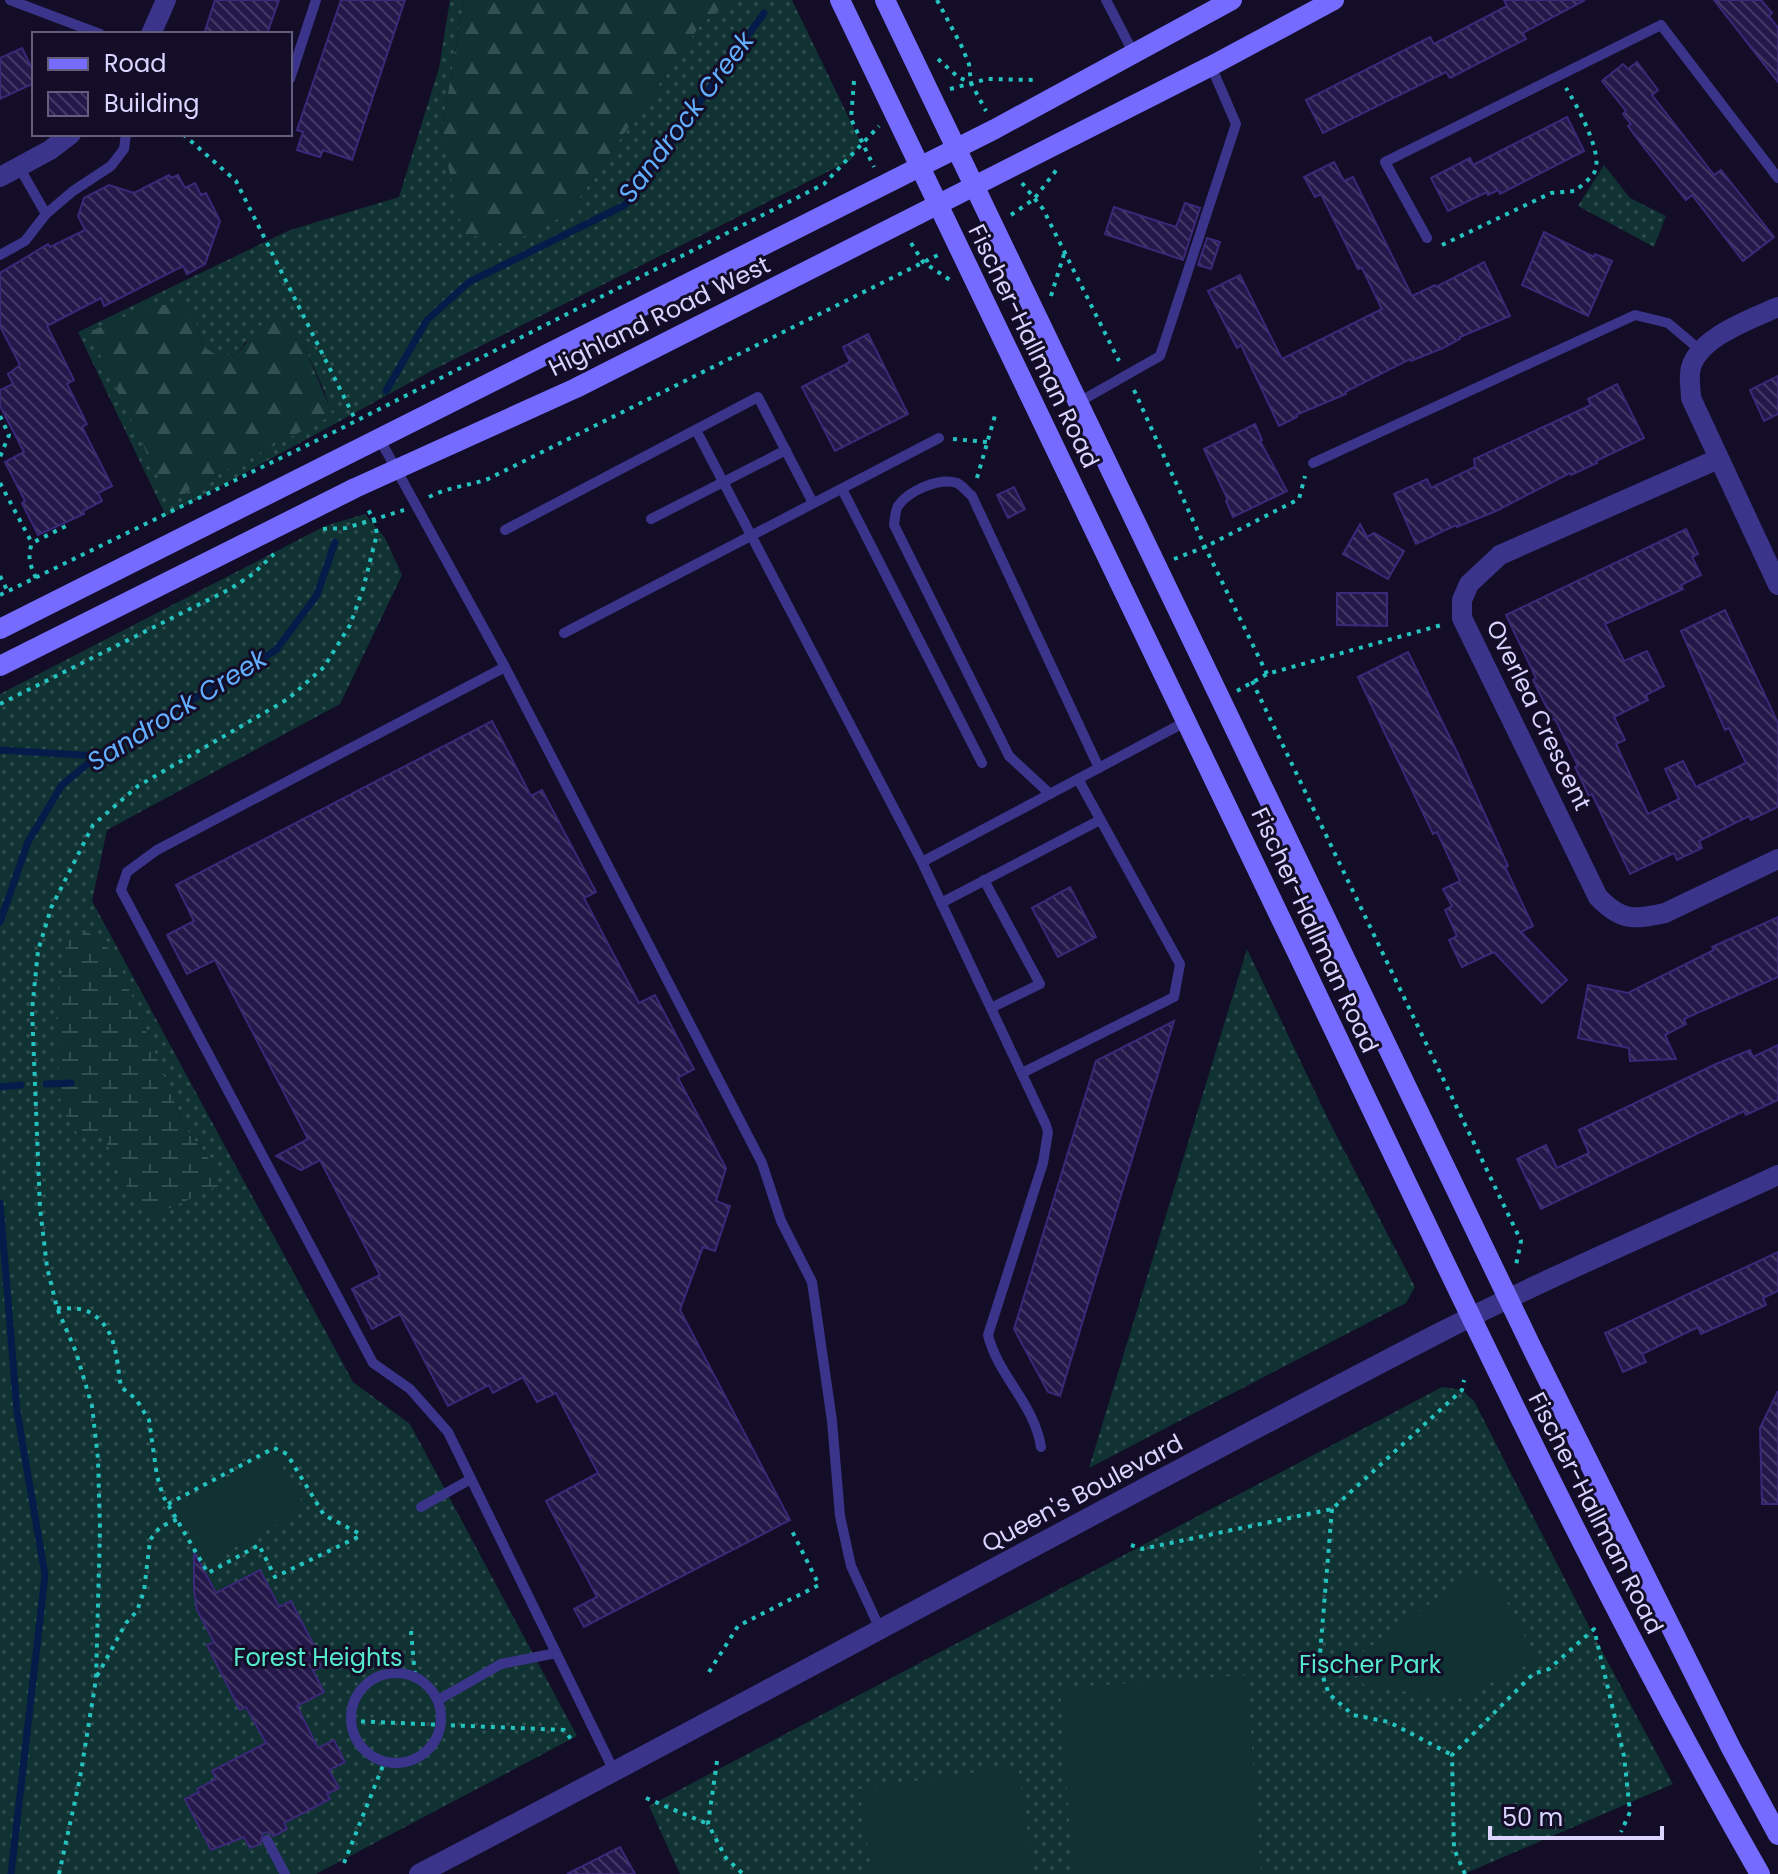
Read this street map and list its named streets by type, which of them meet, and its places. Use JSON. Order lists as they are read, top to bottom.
{
  "streets": {
    "main road": ["Highland Road West", "Fischer-Hallman Road"],
    "street": ["Overlea Crescent", "Queen's Boulevard"]
  },
  "crossings": [
    ["Highland Road West", "Fischer-Hallman Road"],
    ["Fischer-Hallman Road", "Queen's Boulevard"]
  ],
  "water": ["Sandrock Creek"],
  "parks": ["Forest Heights", "Fischer Park"],
  "legend": ["Road", "Building"],
  "scale_bar": "50 m"
}
